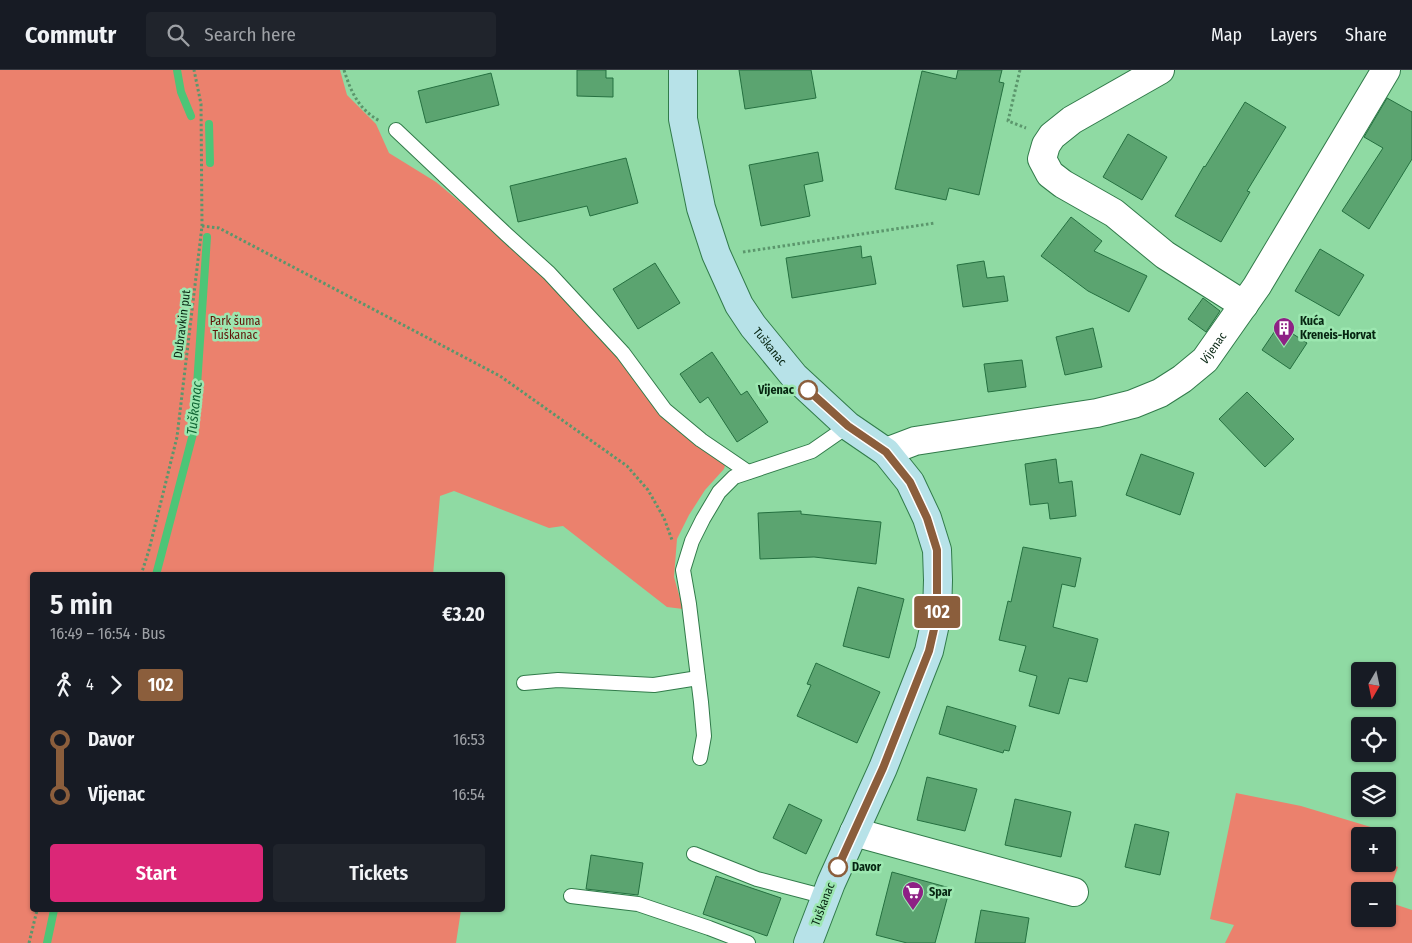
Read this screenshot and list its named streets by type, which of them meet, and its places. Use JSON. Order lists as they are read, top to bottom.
{
  "streets": {
    "street": ["Vijenac", "Tuškanac"],
    "path": ["Dubravkin put"]
  },
  "crossings": [
    ["Vijenac", "Tuškanac"]
  ],
  "water": ["Tuškanac"],
  "parks": ["Park šuma Tuškanac"],
  "places": {
    "building": ["Kuća Kreneis-Horvat"],
    "other": ["Vijenac", "Davor"],
    "supermarket": ["Spar"]
  },
  "lines": ["bus line 102"],
  "north": "bottom",
  "page": {
    "header": "Commutr",
    "search": "Search here",
    "nav": ["Map", "Layers", "Share"],
    "on_map": "102",
    "heading": ["5 min", "16:49 – 16:54 · Bus", "€3.20"],
    "legs": ["4", "102"],
    "map_buttons": ["+", "−"],
    "list": [
      {
        "name": "Davor",
        "value": "16:53"
      },
      {
        "name": "Vijenac",
        "value": "16:54"
      }
    ],
    "buttons": ["Start", "Tickets"]
  }
}
